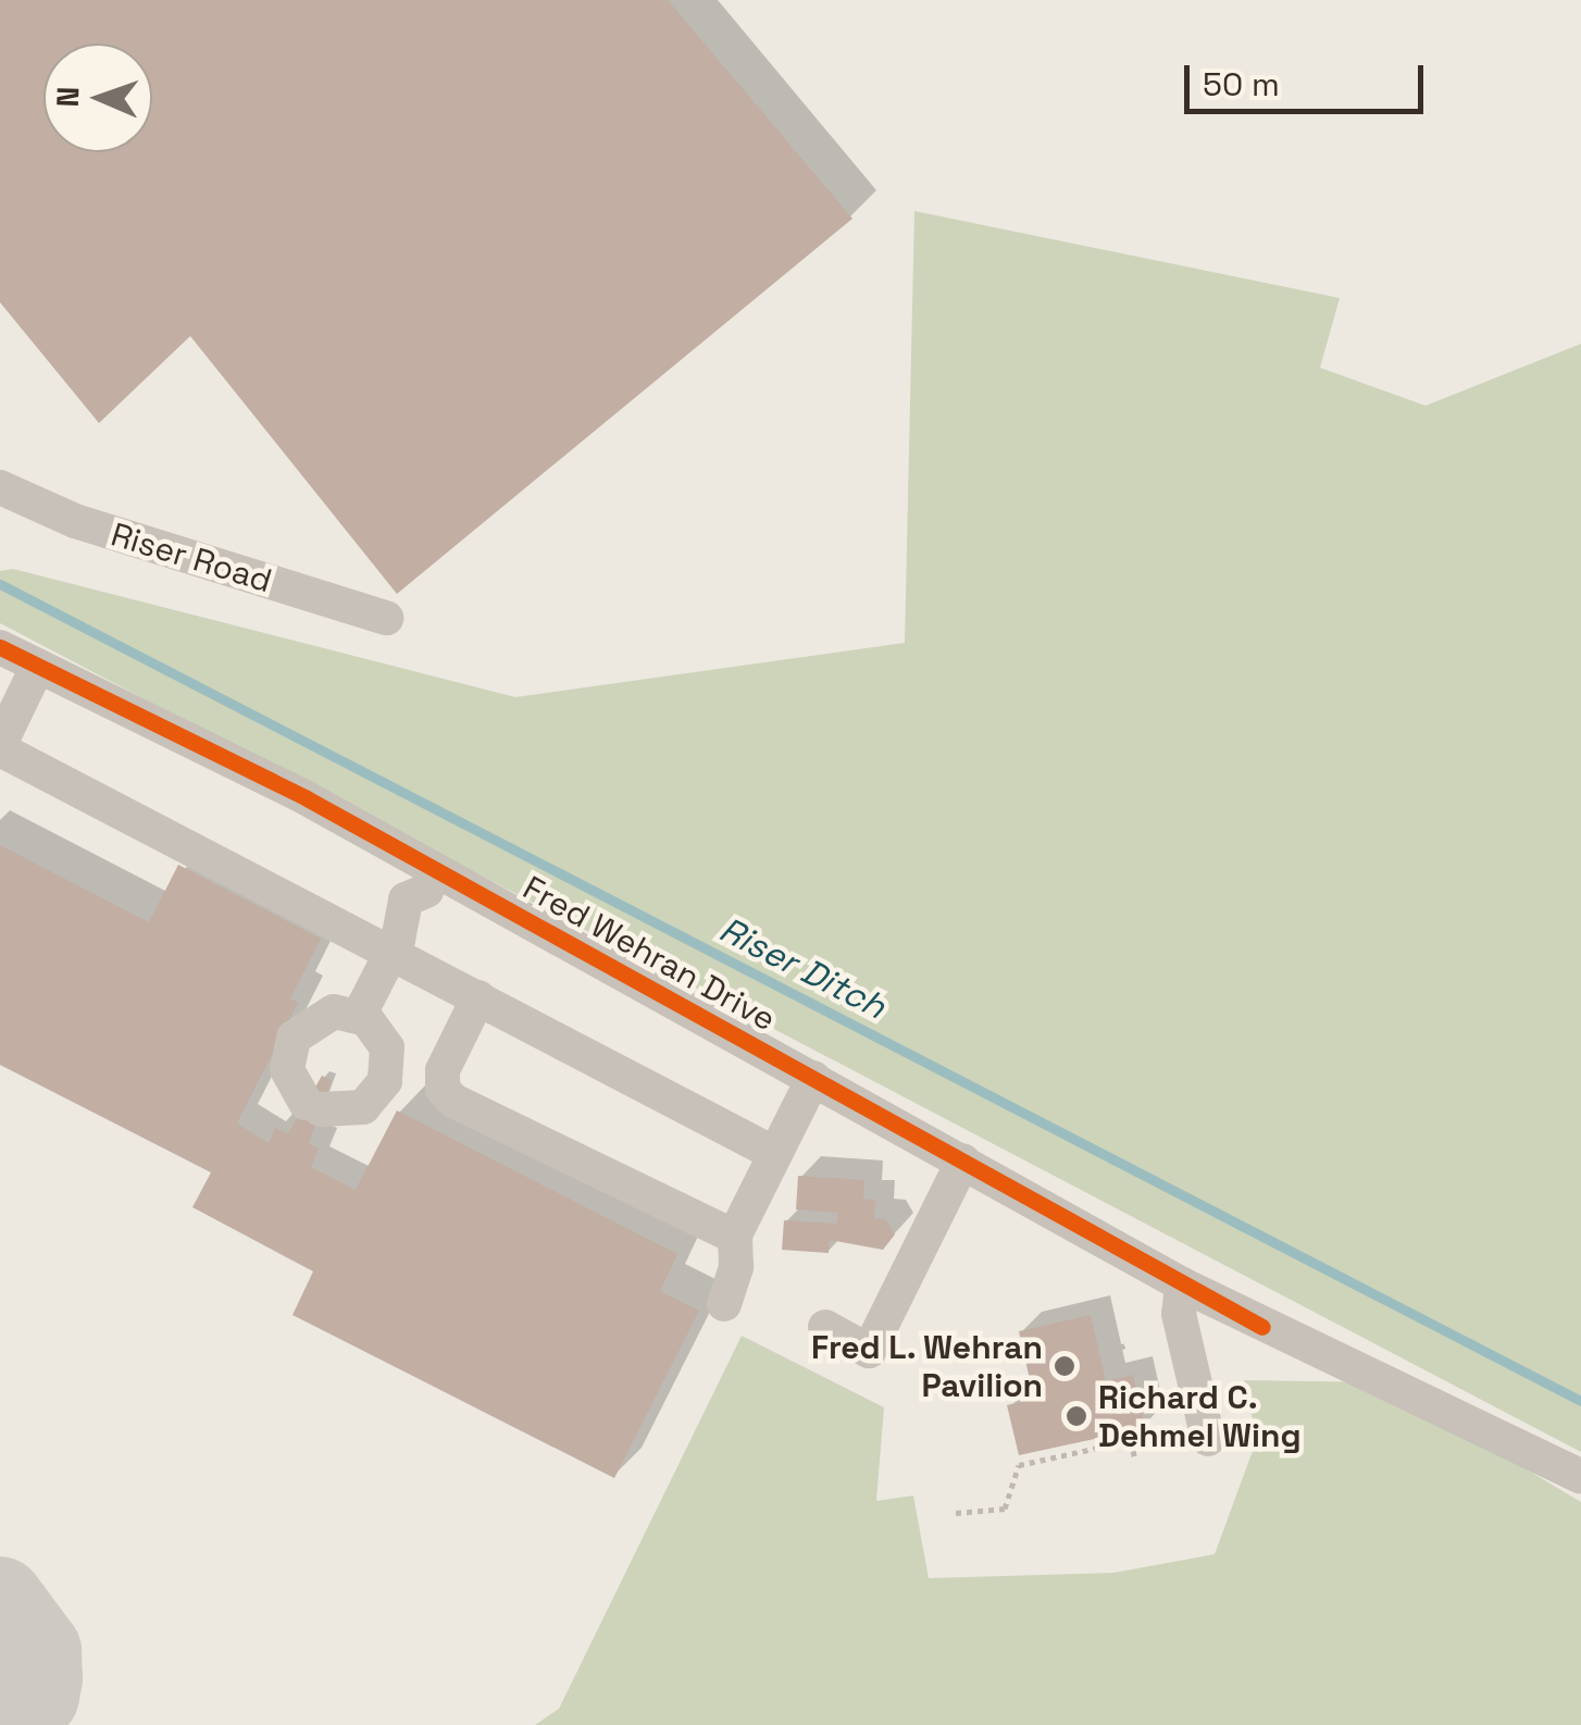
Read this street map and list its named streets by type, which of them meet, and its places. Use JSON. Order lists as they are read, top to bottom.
{
  "streets": {
    "street": ["Riser Road", "Fred Wehran Drive"]
  },
  "water": ["Riser Ditch"],
  "places": ["Fred L. Wehran Pavilion", "Richard C. Dehmel Wing"],
  "scale_bar": "50 m",
  "north": "left"
}
